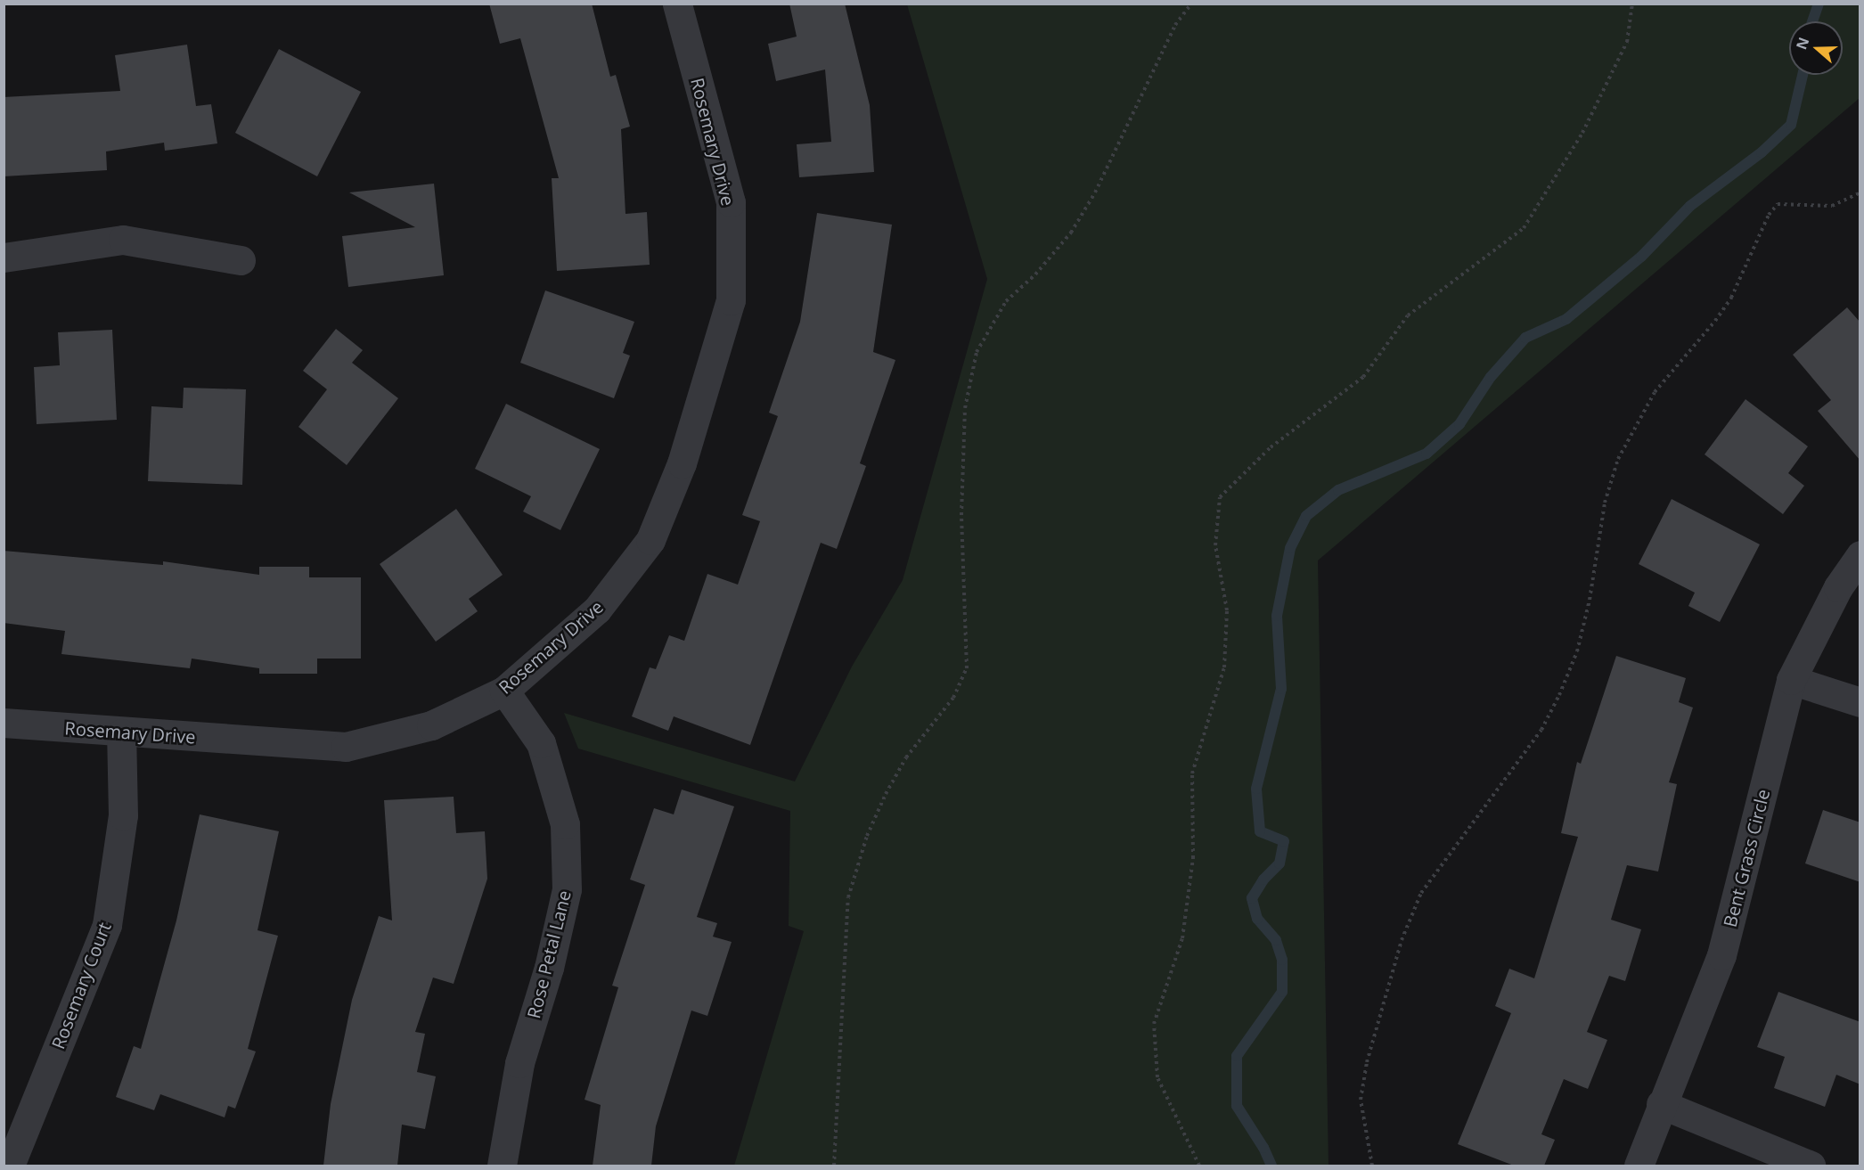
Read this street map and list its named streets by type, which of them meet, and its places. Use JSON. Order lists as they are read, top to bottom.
{
  "streets": {
    "street": [
      "Rosemary Drive",
      "Bent Grass Circle",
      "Rose Petal Lane",
      "Rosemary Court"
    ]
  },
  "crossings": [
    ["Rosemary Drive", "Rose Petal Lane"],
    ["Rosemary Drive", "Rosemary Court"]
  ],
  "north": "left"
}
